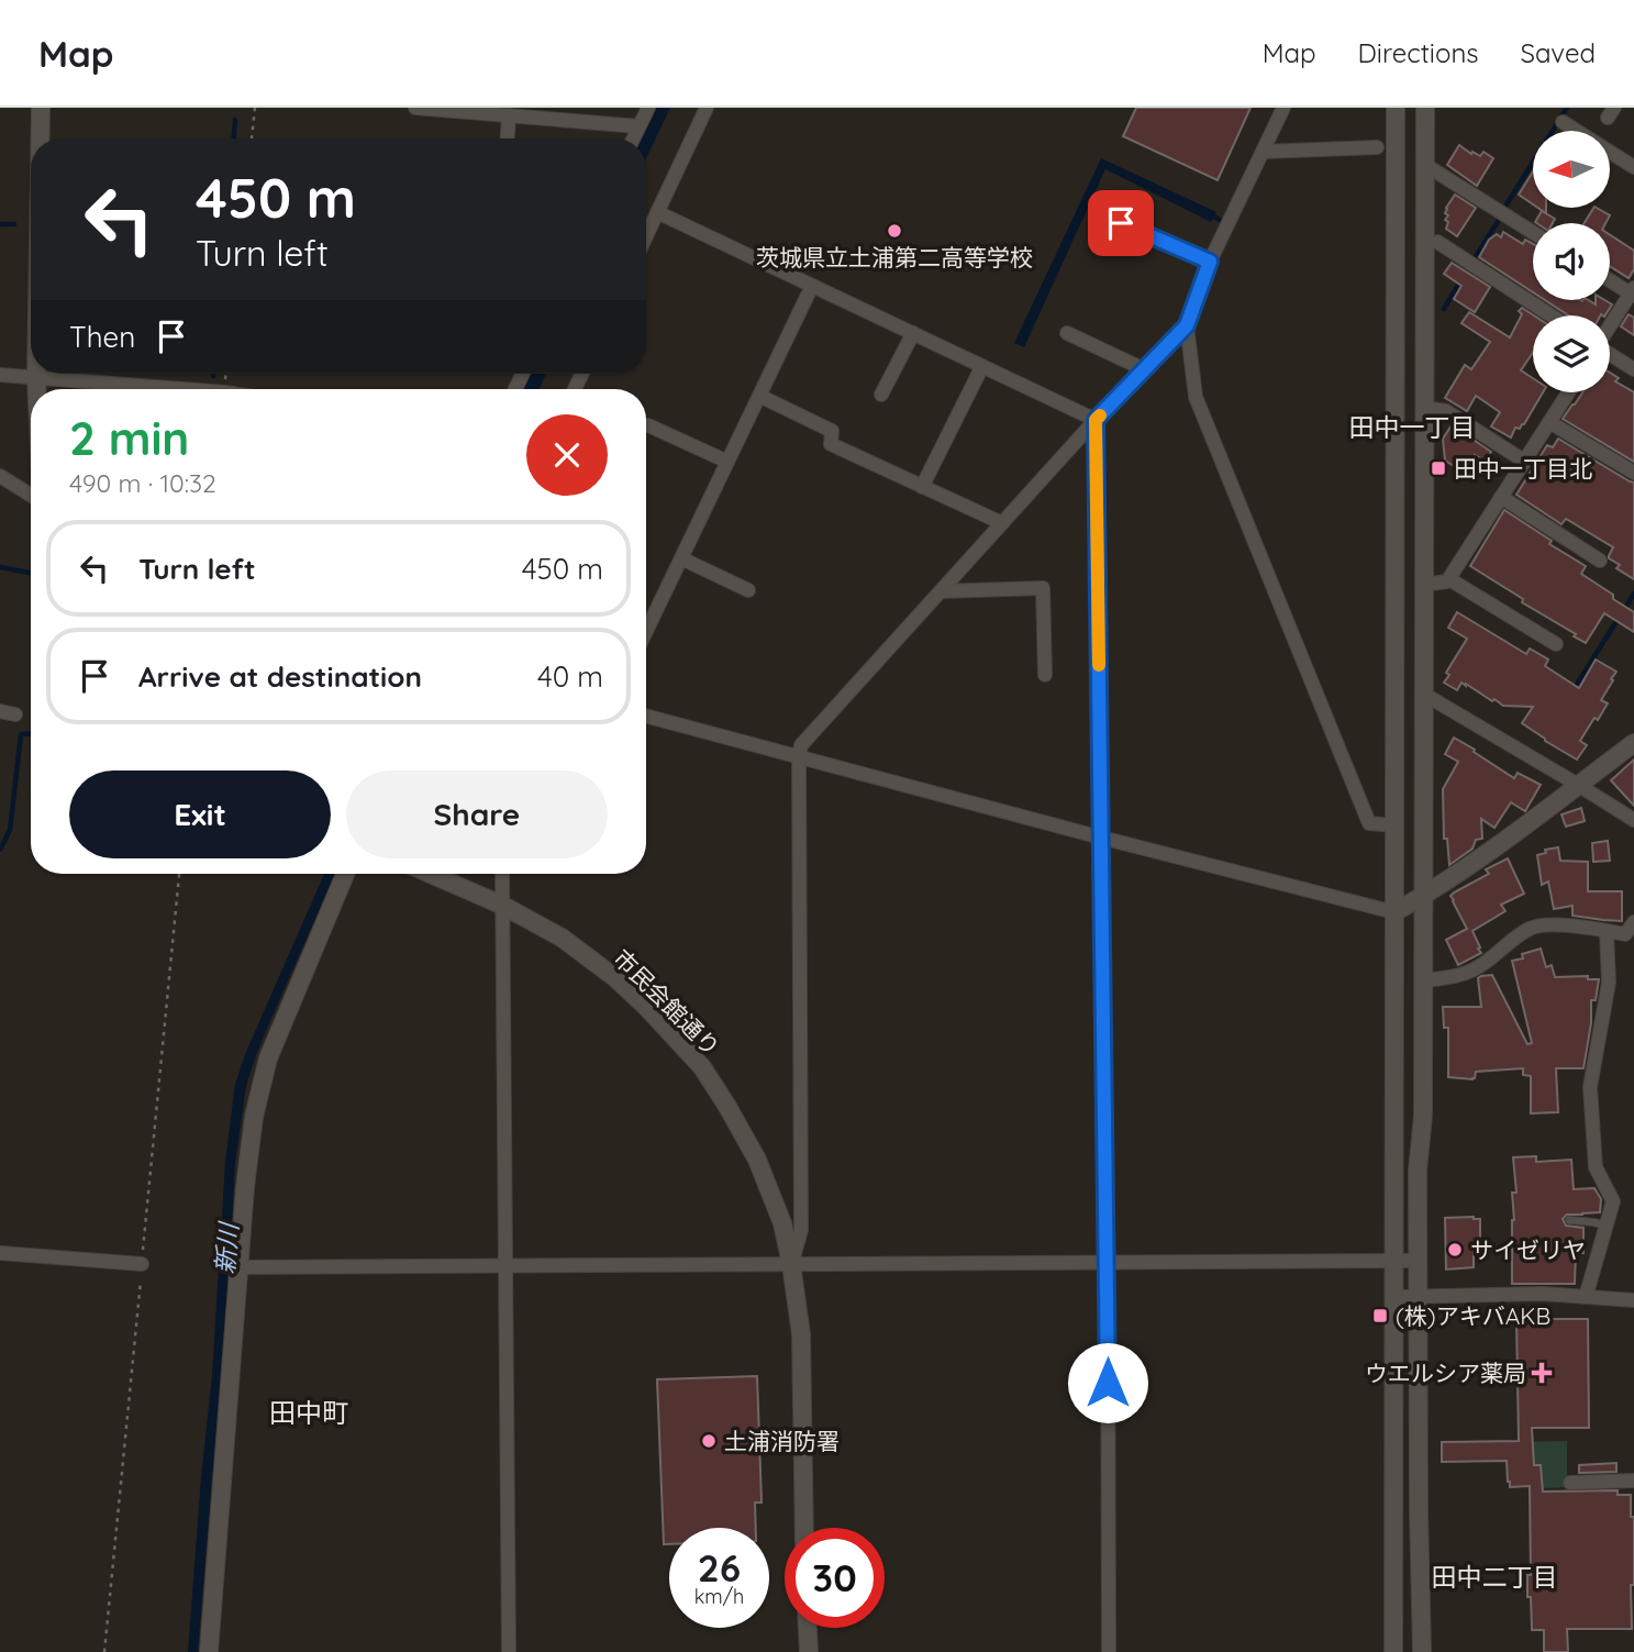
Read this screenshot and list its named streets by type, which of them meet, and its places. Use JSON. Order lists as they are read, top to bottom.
{
  "streets": {
    "street": ["市民会館通り"]
  },
  "districts": ["田中一丁目", "田中町", "田中二丁目"],
  "water": ["新川"],
  "places": {
    "other": ["茨城県立土浦第二高等学校", "サイゼリヤ", "土浦消防署"],
    "transit": ["田中一丁目北", "(株)アキバAKB"],
    "health": ["ウエルシア薬局"]
  },
  "north": "left",
  "page": {
    "header": "Map",
    "nav": ["Map", "Directions", "Saved"],
    "turn": ["450 m", "Turn left"],
    "then": "Then",
    "heading": ["2 min", "490 m · 10:32"],
    "list": [
      {
        "name": "Turn left",
        "value": "450 m"
      },
      {
        "name": "Arrive at destination",
        "value": "40 m"
      }
    ],
    "buttons": ["Exit", "Share"],
    "speed": "26 km/h",
    "limit": "30"
  }
}
